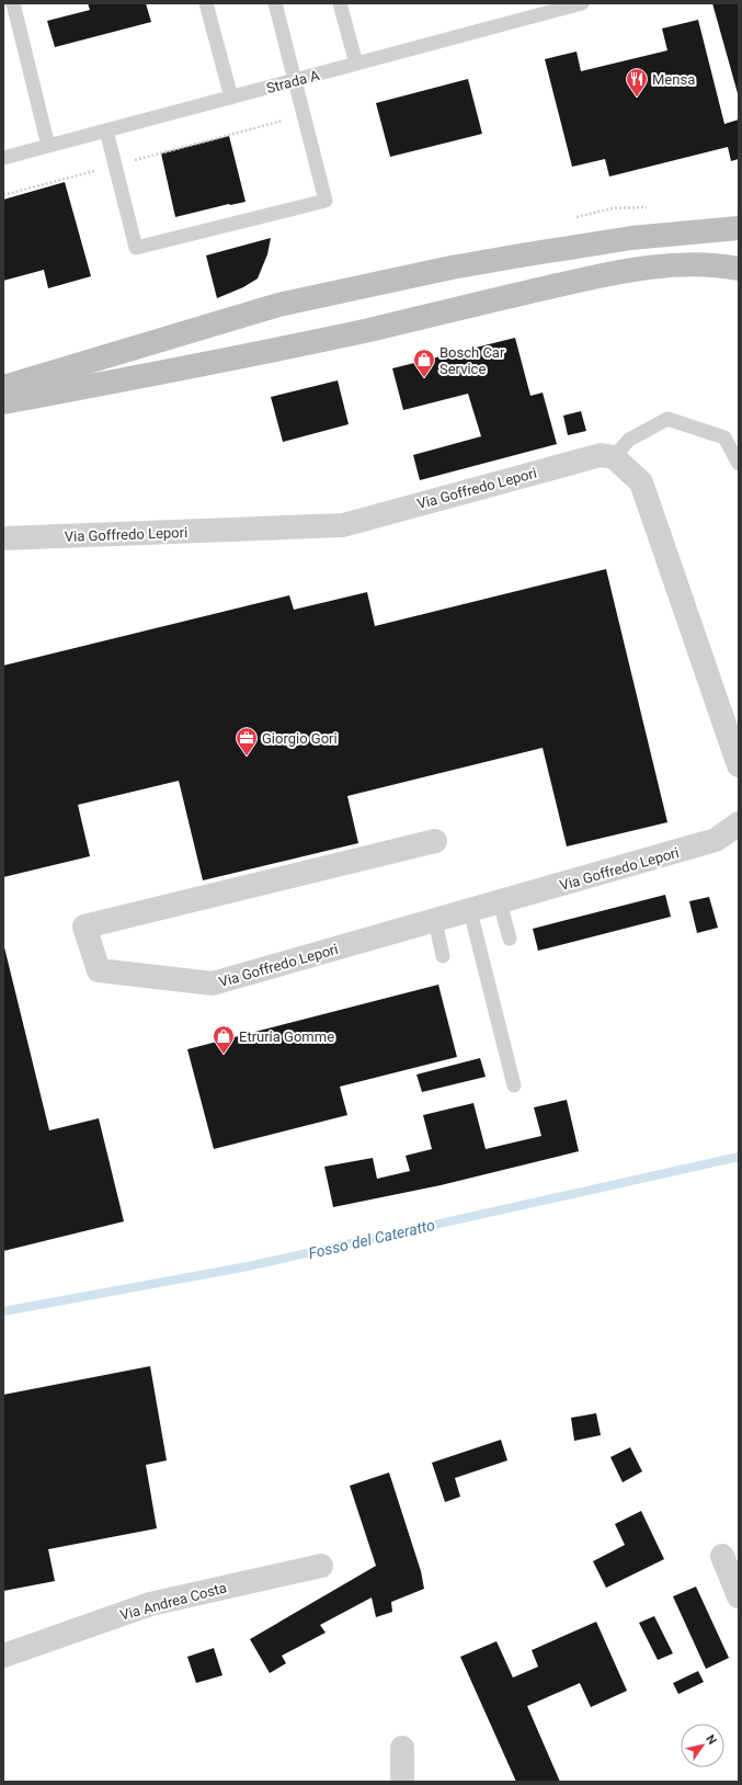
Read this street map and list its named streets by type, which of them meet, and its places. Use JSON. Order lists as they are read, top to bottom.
{
  "streets": {
    "street": ["Via Goffredo Lepori", "Via Andrea Costa"],
    "lane": ["Strada A"]
  },
  "water": ["Fosso del Cateratto"],
  "places": {
    "restaurant": ["Mensa"],
    "shop": ["Bosch Car Service", "Etruria Gomme"],
    "office": ["Giorgio Gori"]
  },
  "north": "top right"
}
